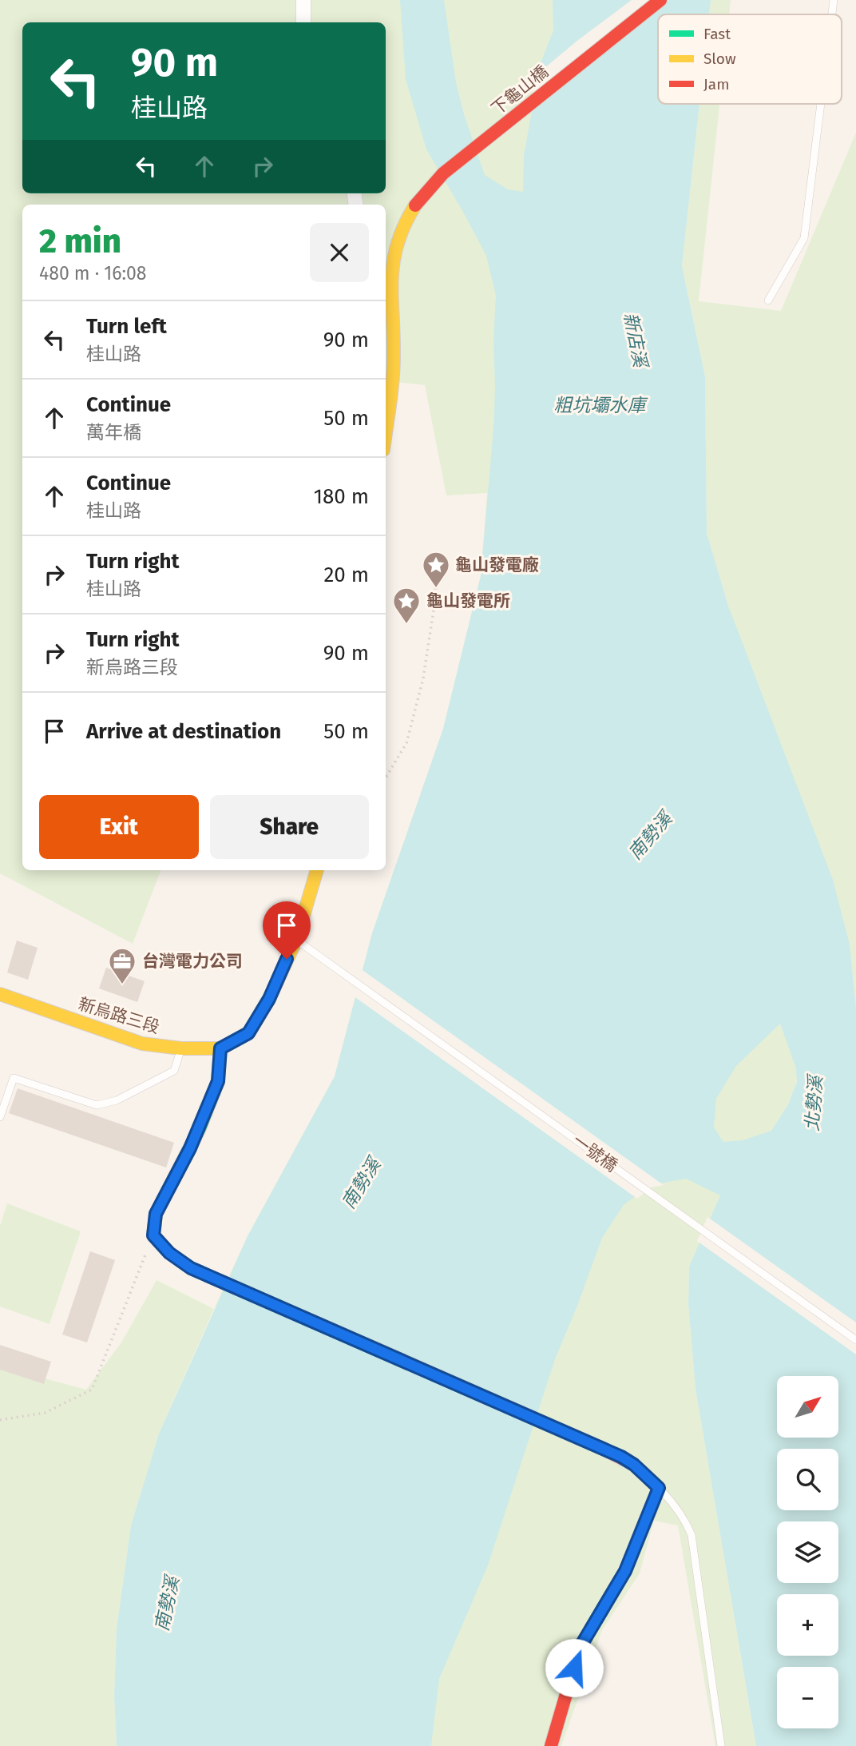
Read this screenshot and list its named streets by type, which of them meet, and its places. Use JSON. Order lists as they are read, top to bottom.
{
  "streets": {
    "street": ["下龜山橋", "新烏路三段"],
    "lane": ["一號橋"]
  },
  "crossings": [
    ["新烏路三段", "一號橋"]
  ],
  "water": [
    "新店溪",
    "粗坑壩水庫",
    "南勢溪",
    "北勢溪"
  ],
  "places": {
    "place": ["龜山發電廠", "龜山發電所"],
    "office": ["台灣電力公司"]
  },
  "legend": ["Fast", "Slow", "Jam"],
  "north": "top right",
  "page": {
    "turn": ["90 m", "桂山路"],
    "heading": ["2 min", "480 m · 16:08"],
    "list": [
      {
        "name": "Turn left",
        "note": "桂山路",
        "value": "90 m"
      },
      {
        "name": "Continue",
        "note": "萬年橋",
        "value": "50 m"
      },
      {
        "name": "Continue",
        "note": "桂山路",
        "value": "180 m"
      },
      {
        "name": "Turn right",
        "note": "桂山路",
        "value": "20 m"
      },
      {
        "name": "Turn right",
        "note": "新烏路三段",
        "value": "90 m"
      },
      {
        "name": "Arrive at destination",
        "value": "50 m"
      }
    ],
    "buttons": ["Exit", "Share"],
    "map_buttons": ["+", "−"]
  }
}
